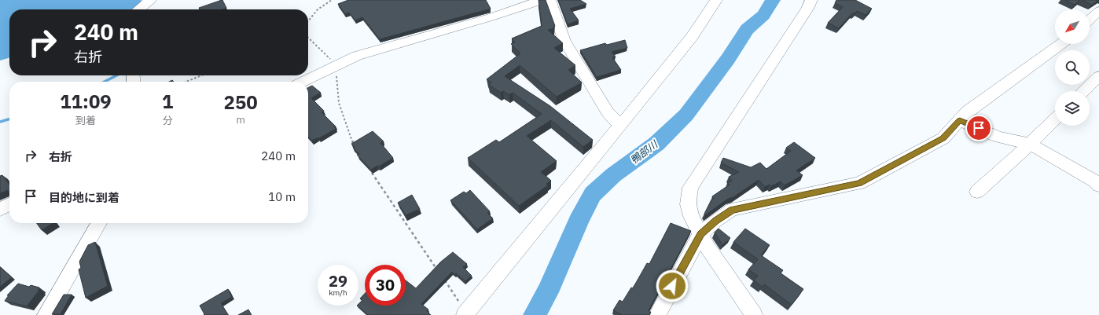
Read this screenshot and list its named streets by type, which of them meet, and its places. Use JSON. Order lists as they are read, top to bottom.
{
  "water": ["鴨部川"],
  "north": "bottom left",
  "page": {
    "turn": ["240 m", "右折"],
    "eta": [
      "11:09",
      "到着",
      "1",
      "分",
      "250",
      "m"
    ],
    "list": [
      {
        "name": "右折",
        "value": "240 m"
      },
      {
        "name": "目的地に到着",
        "value": "10 m"
      }
    ],
    "speed": "29 km/h",
    "limit": "30"
  }
}
